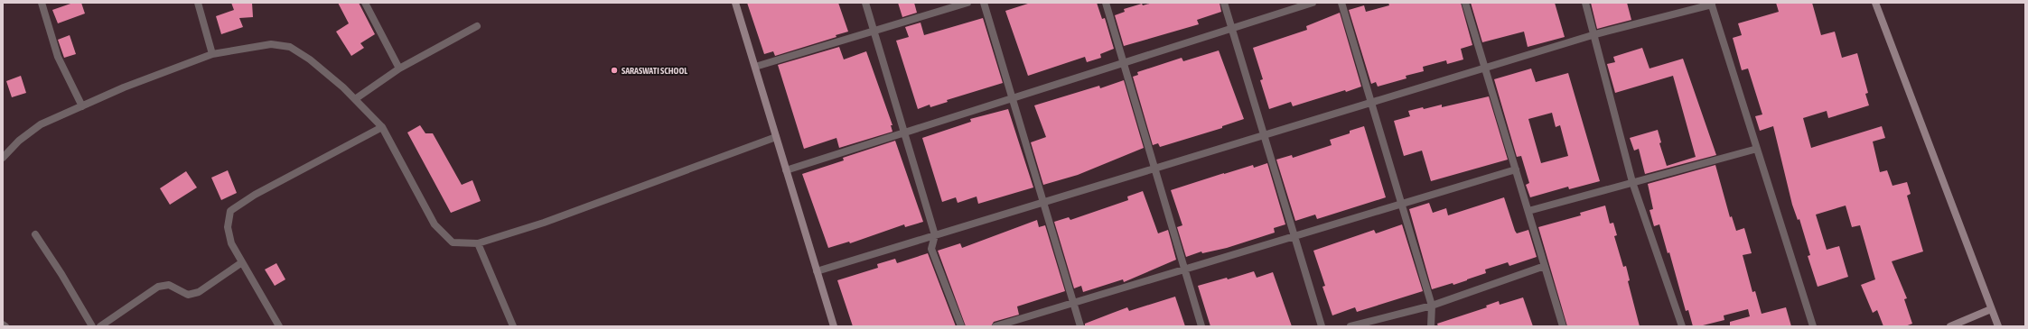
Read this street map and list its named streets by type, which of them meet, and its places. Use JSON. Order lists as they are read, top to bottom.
{
  "places": ["SARASWATI SCHOOL"]
}
